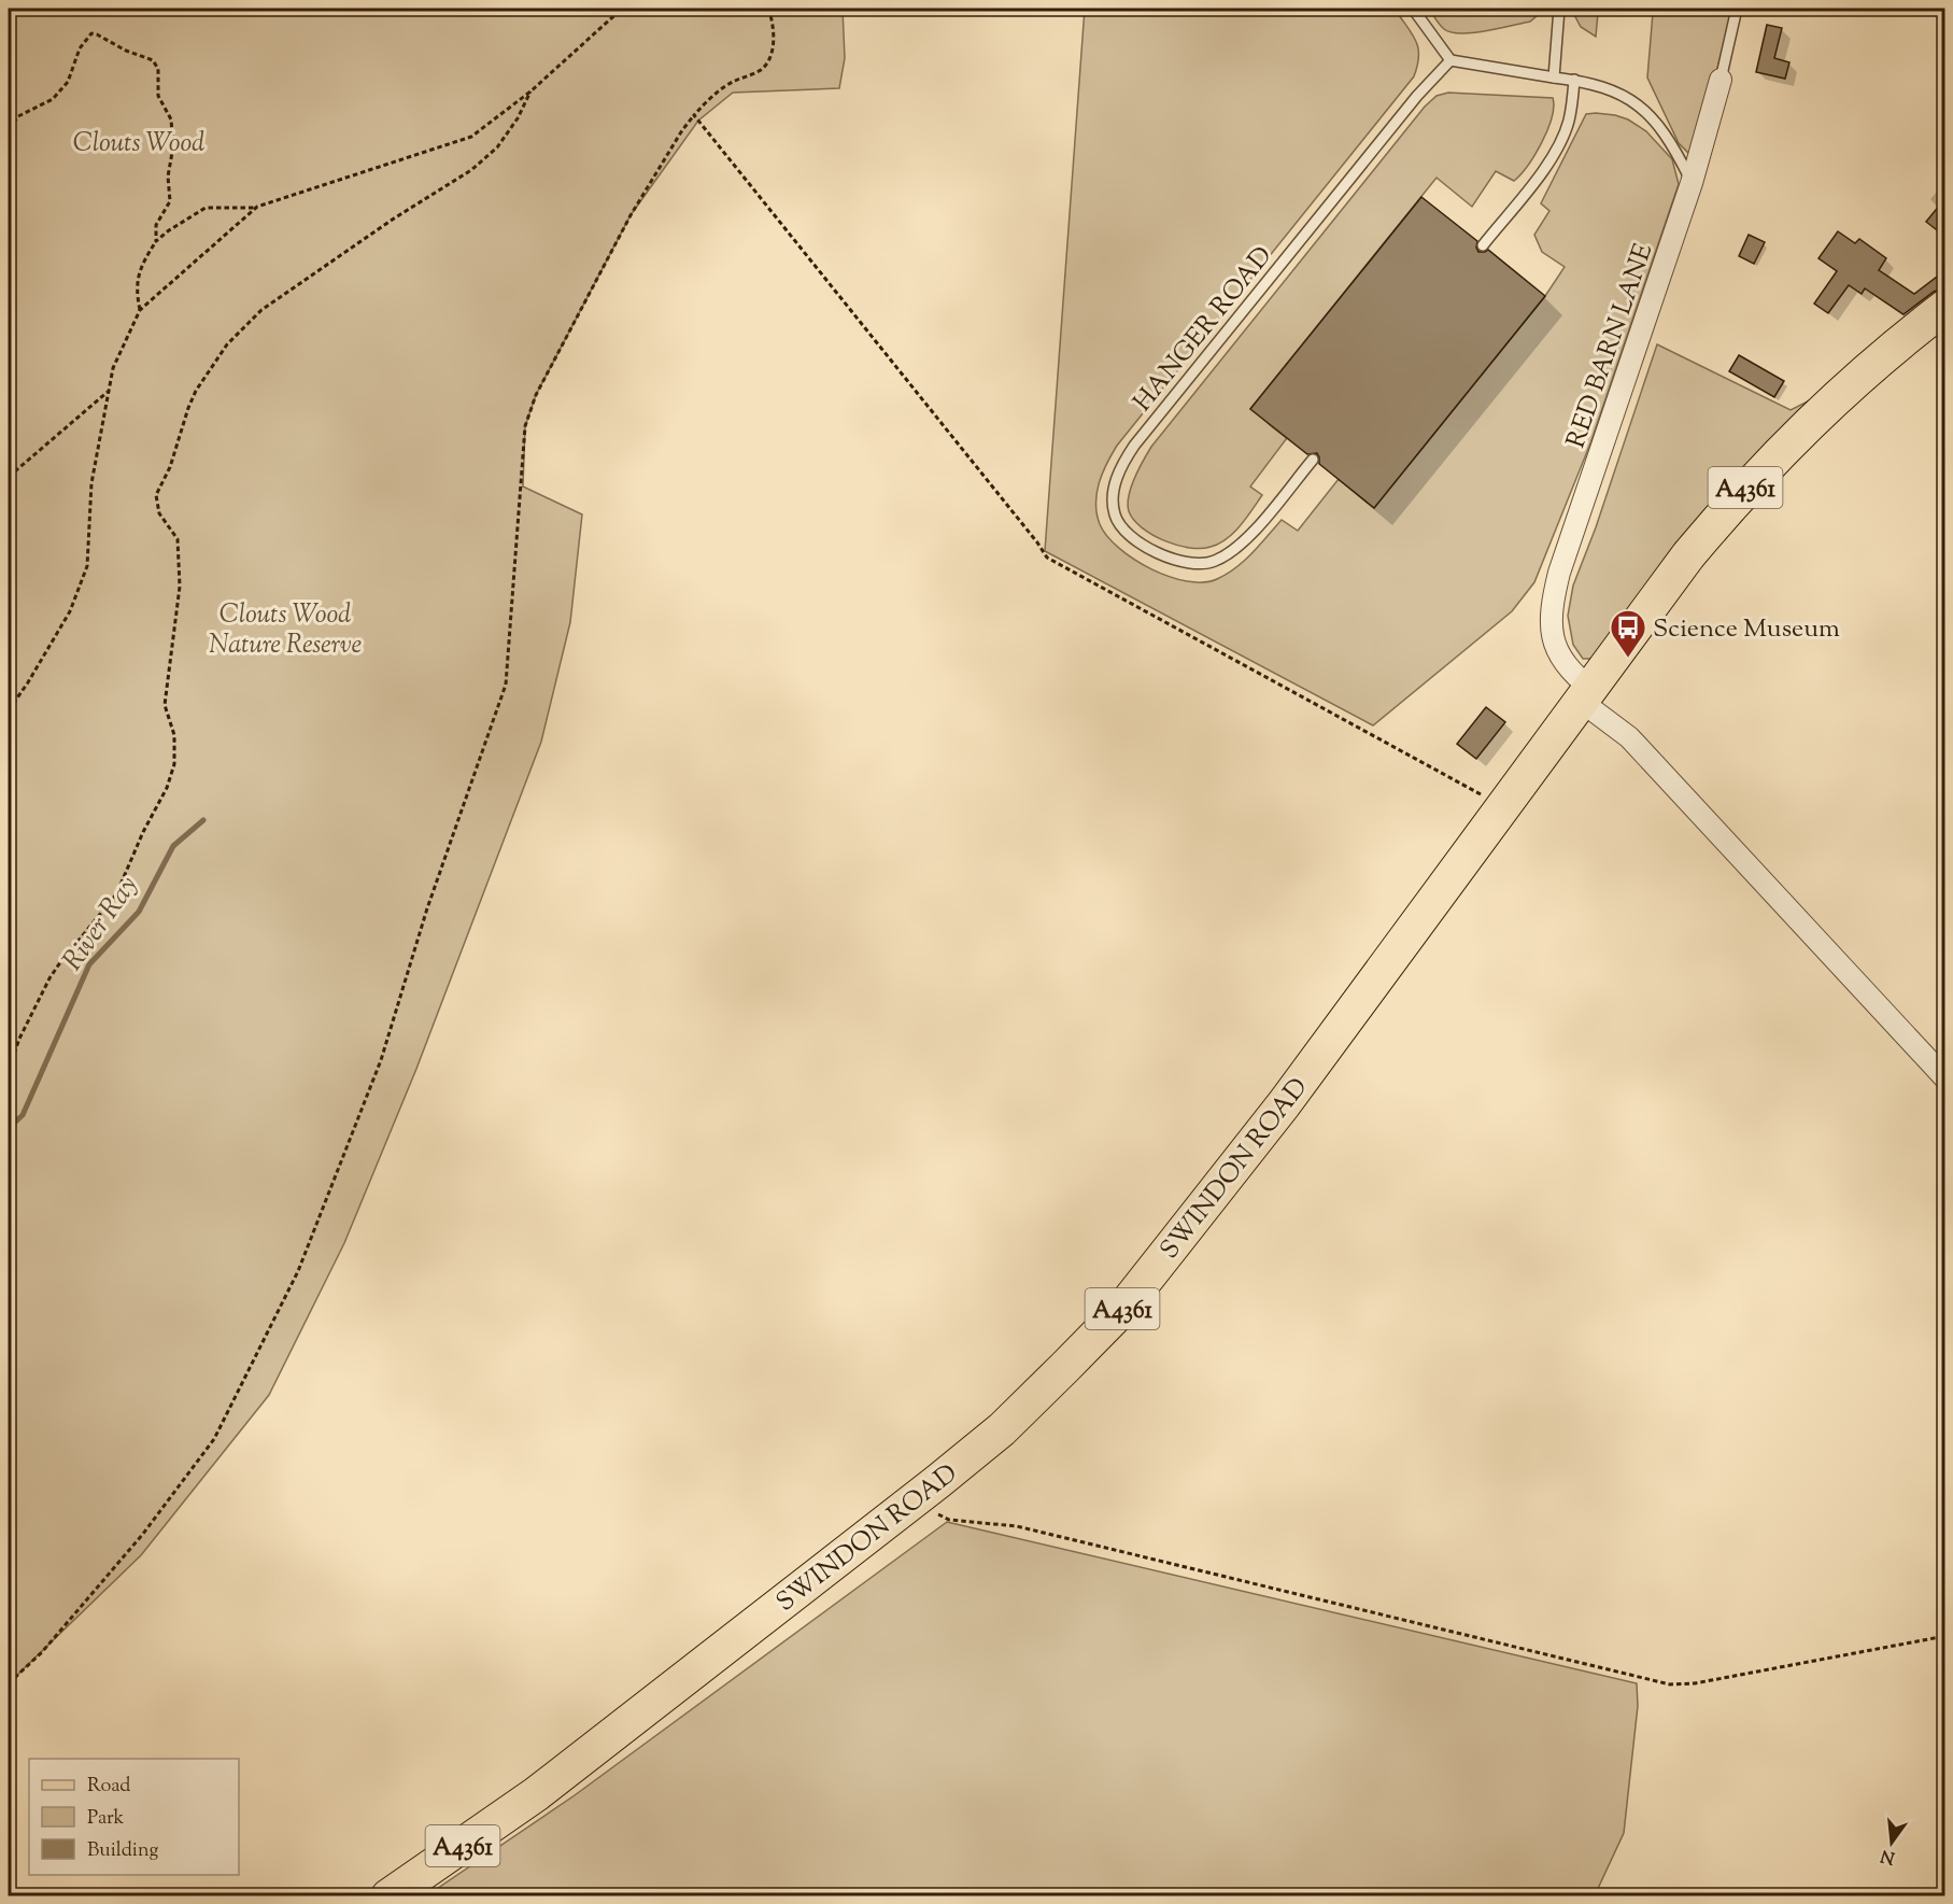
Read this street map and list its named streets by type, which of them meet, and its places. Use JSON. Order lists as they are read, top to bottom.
{
  "streets": {
    "main road": ["A4361", "SWINDON ROAD"],
    "street": ["RED BARN LANE"],
    "lane": ["HANGER ROAD"]
  },
  "crossings": [
    ["RED BARN LANE", "SWINDON ROAD"]
  ],
  "water": ["River Ray"],
  "parks": ["Clouts Wood", "Clouts Wood Nature Reserve"],
  "places": {
    "bus stop": ["Science Museum"]
  },
  "legend": ["Road", "Park", "Building"],
  "north": "bottom"
}
